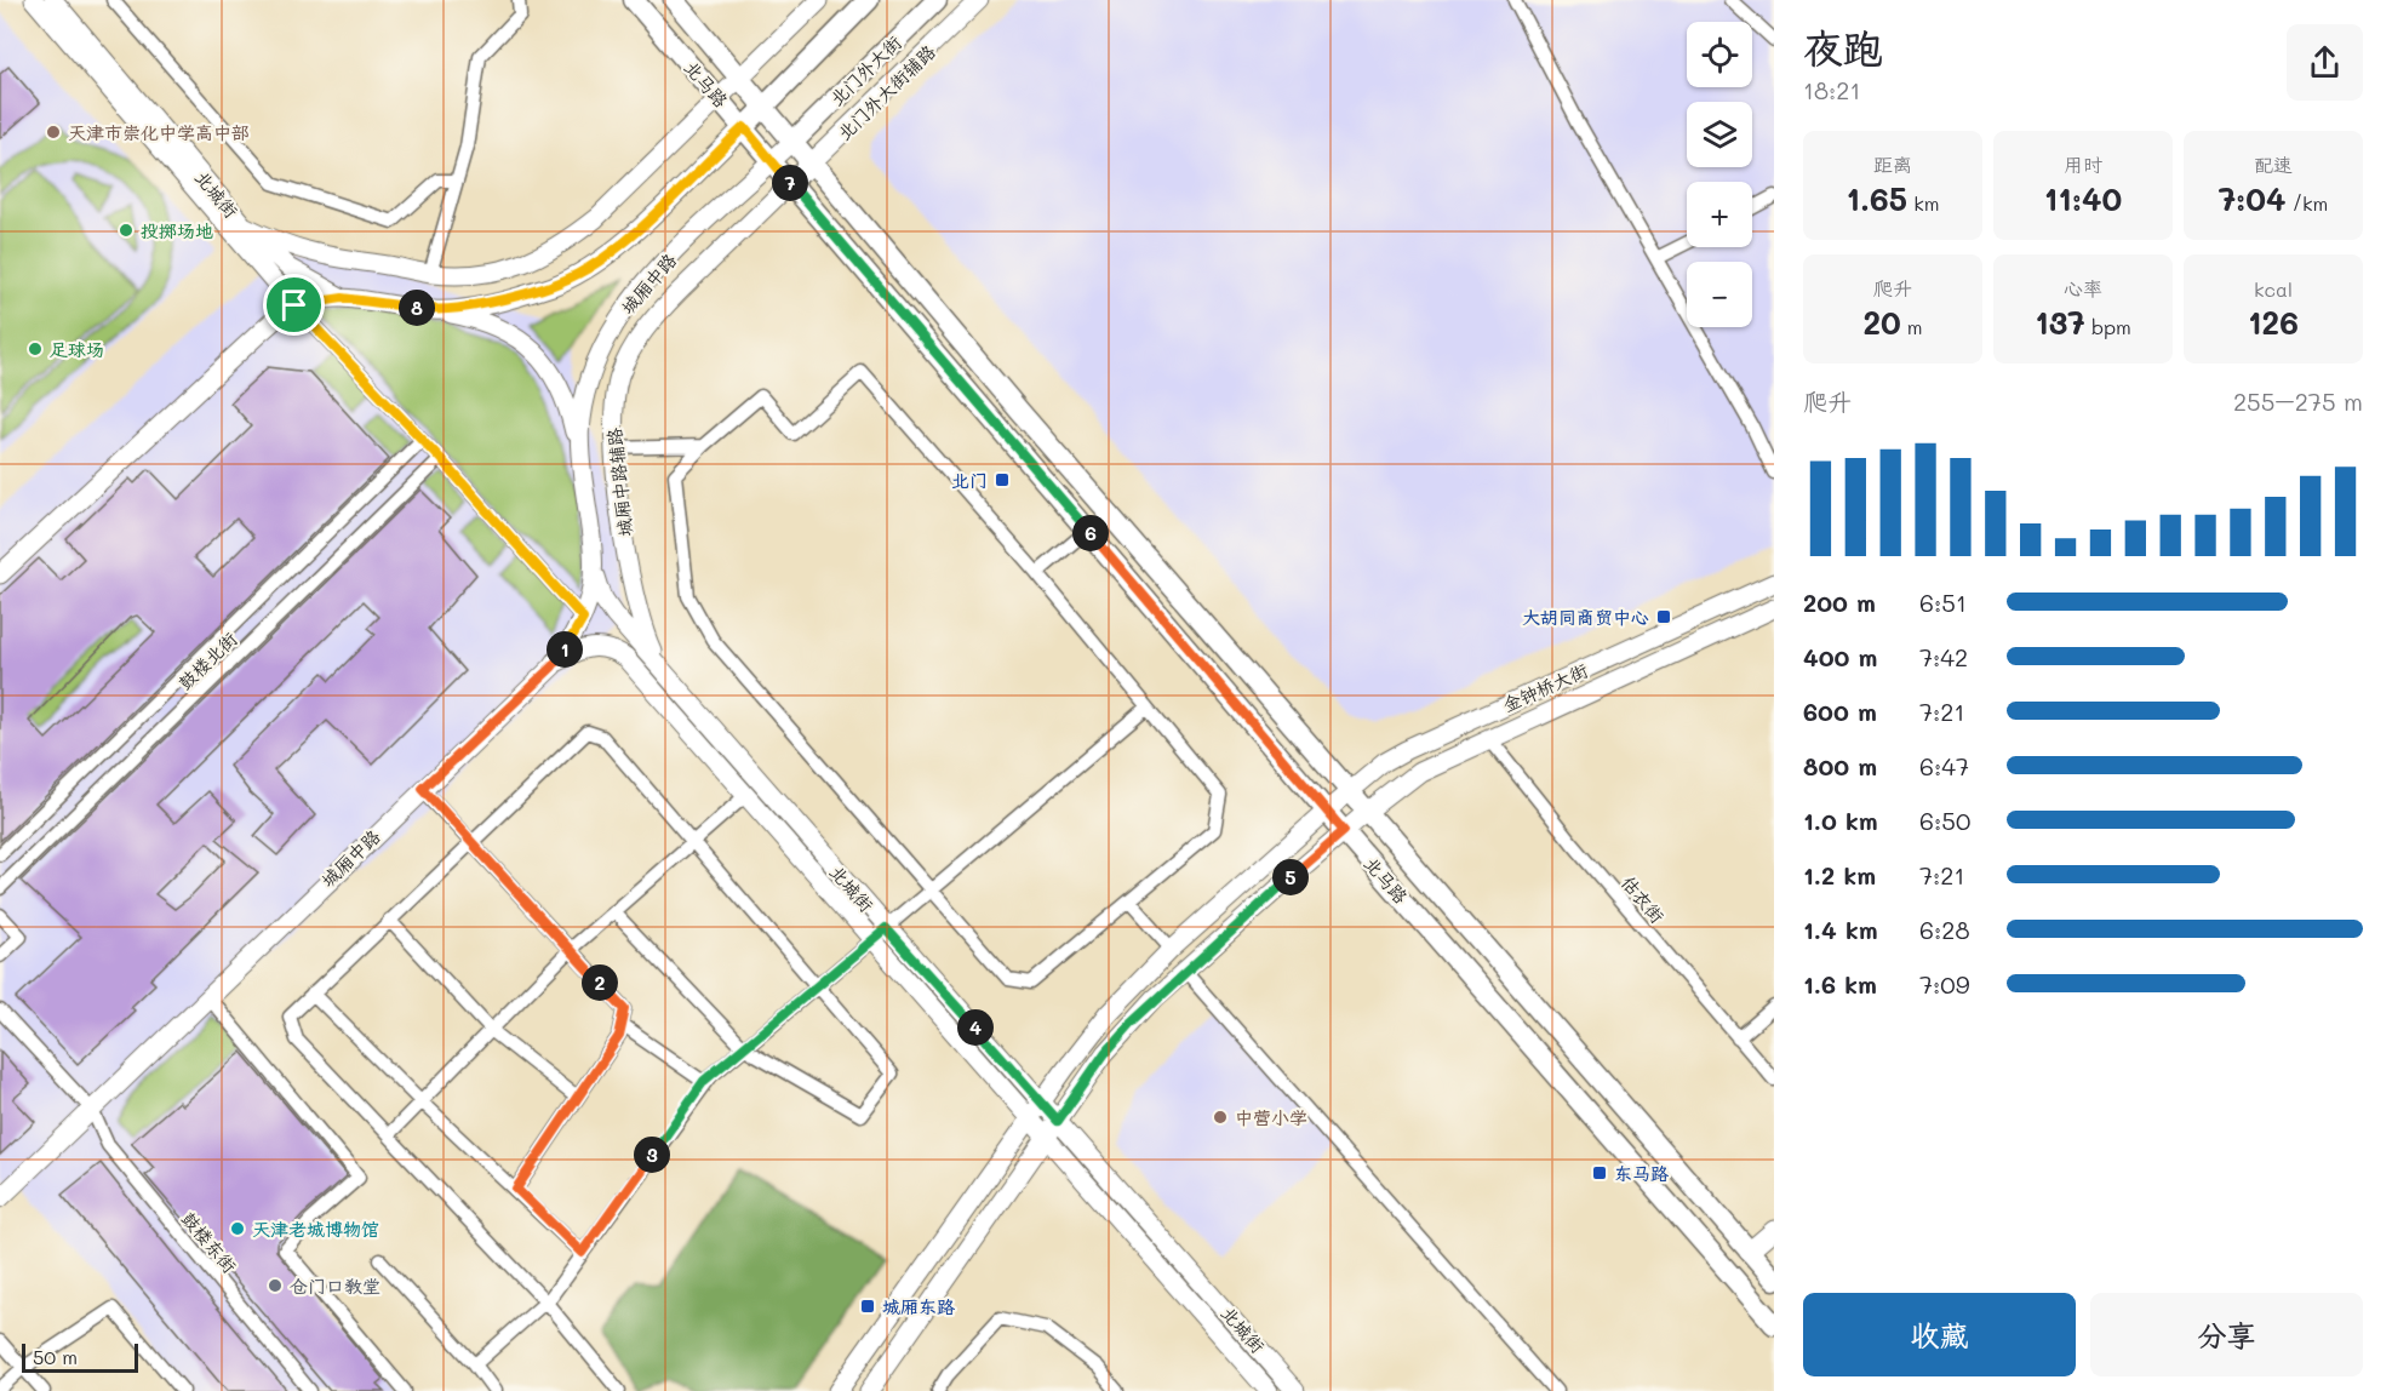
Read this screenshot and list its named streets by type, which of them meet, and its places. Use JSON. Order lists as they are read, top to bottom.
{
  "streets": {
    "main road": ["北门外大街", "北马路"],
    "street": [
      "北门外大街辅路",
      "北城街",
      "城厢中路",
      "城厢中路辅路",
      "鼓楼北街",
      "金钟桥大街",
      "估衣街",
      "鼓楼东街"
    ]
  },
  "crossings": [
    ["北门外大街", "北马路"],
    ["北门外大街", "城厢中路"],
    ["北马路", "北门外大街辅路"],
    ["北马路", "城厢中路"],
    ["北马路", "城厢中路辅路"],
    ["北马路", "金钟桥大街"],
    ["北门外大街辅路", "城厢中路辅路"],
    ["北城街", "城厢中路"],
    ["北城街", "城厢中路辅路"],
    ["城厢中路", "鼓楼东街"],
    ["金钟桥大街", "估衣街"]
  ],
  "places": {
    "other": [
      "天津市崇化中学高中部",
      "投掷场地",
      "足球场",
      "中营小学",
      "天津老城博物馆",
      "仓门口教堂"
    ],
    "transit": [
      "北门",
      "大胡同商贸中心",
      "东马路",
      "城厢东路"
    ]
  },
  "scale_bar": "50 m",
  "page": {
    "heading": ["夜跑", "18:21"],
    "map_buttons": ["+", "−"],
    "stats": [
      ["距离", "1.65 km"],
      ["用时", "11:40"],
      ["配速", "7:04 /km"],
      ["爬升", "20 m"],
      ["心率", "137 bpm"],
      ["kcal", "126"]
    ],
    "pins": [
      "7",
      "8",
      "6",
      "1",
      "5",
      "2",
      "4",
      "3"
    ],
    "chart": ["爬升", "255–275 m"],
    "list": [
      {
        "name": "200 m",
        "note": "6:51"
      },
      {
        "name": "400 m",
        "note": "7:42"
      },
      {
        "name": "600 m",
        "note": "7:21"
      },
      {
        "name": "800 m",
        "note": "6:47"
      },
      {
        "name": "1.0 km",
        "note": "6:50"
      },
      {
        "name": "1.2 km",
        "note": "7:21"
      },
      {
        "name": "1.4 km",
        "note": "6:28"
      },
      {
        "name": "1.6 km",
        "note": "7:09"
      }
    ],
    "buttons": ["收藏", "分享"],
    "scale": "50 m"
  }
}
